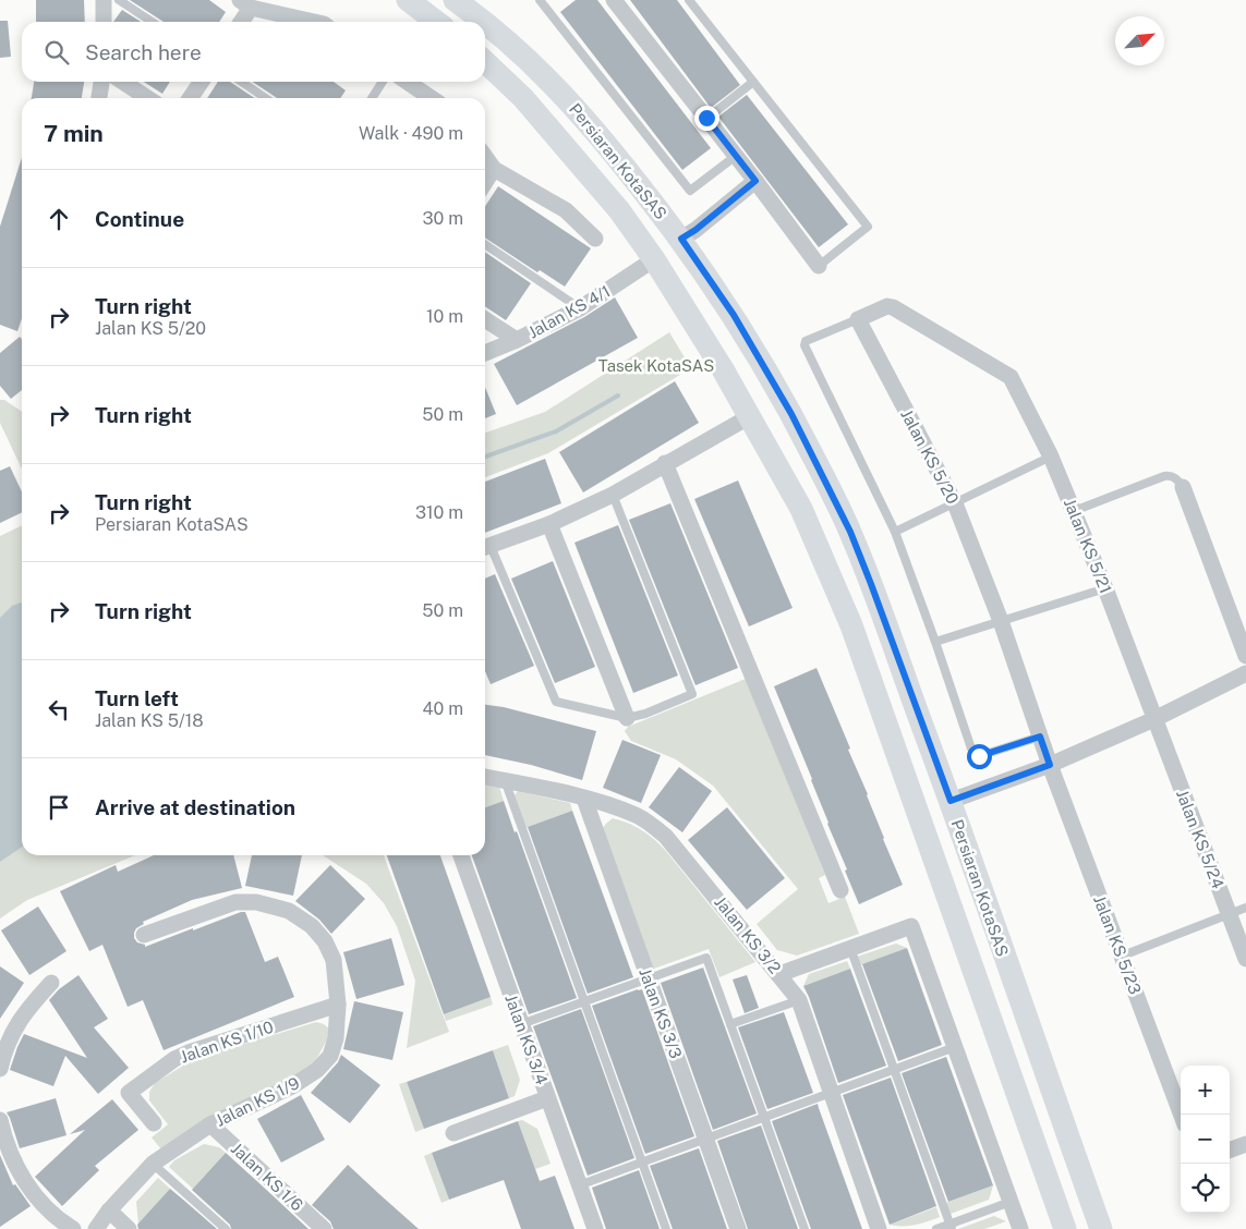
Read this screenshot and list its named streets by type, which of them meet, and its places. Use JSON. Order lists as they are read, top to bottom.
{
  "streets": {
    "street": [
      "Persiaran KotaSAS",
      "Jalan KS 4/1",
      "Jalan KS 5/20",
      "Jalan KS 5/21",
      "Jalan KS 5/24",
      "Jalan KS 3/2",
      "Jalan KS 5/23",
      "Jalan KS 3/3",
      "Jalan KS 3/4",
      "Jalan KS 1/10",
      "Jalan KS 1/9",
      "Jalan KS 1/6"
    ]
  },
  "crossings": [
    ["Persiaran KotaSAS", "Jalan KS 4/1"],
    ["Jalan KS 5/20", "Jalan KS 5/21"],
    ["Jalan KS 5/20", "Jalan KS 5/23"],
    ["Jalan KS 5/21", "Jalan KS 5/24"],
    ["Jalan KS 3/2", "Jalan KS 3/3"],
    ["Jalan KS 1/10", "Jalan KS 1/9"],
    ["Jalan KS 1/9", "Jalan KS 1/6"]
  ],
  "parks": ["Tasek KotaSAS"],
  "north": "top right",
  "page": {
    "search": "Search here",
    "heading": ["7 min", "Walk · 490 m"],
    "list": [
      ["Continue", "30 m"],
      ["Turn right", "Jalan KS 5/20", "10 m"],
      ["Turn right", "50 m"],
      ["Turn right", "Persiaran KotaSAS", "310 m"],
      ["Turn right", "50 m"],
      ["Turn left", "Jalan KS 5/18", "40 m"],
      "Arrive at destination"
    ],
    "map_buttons": ["+", "−"]
  }
}
